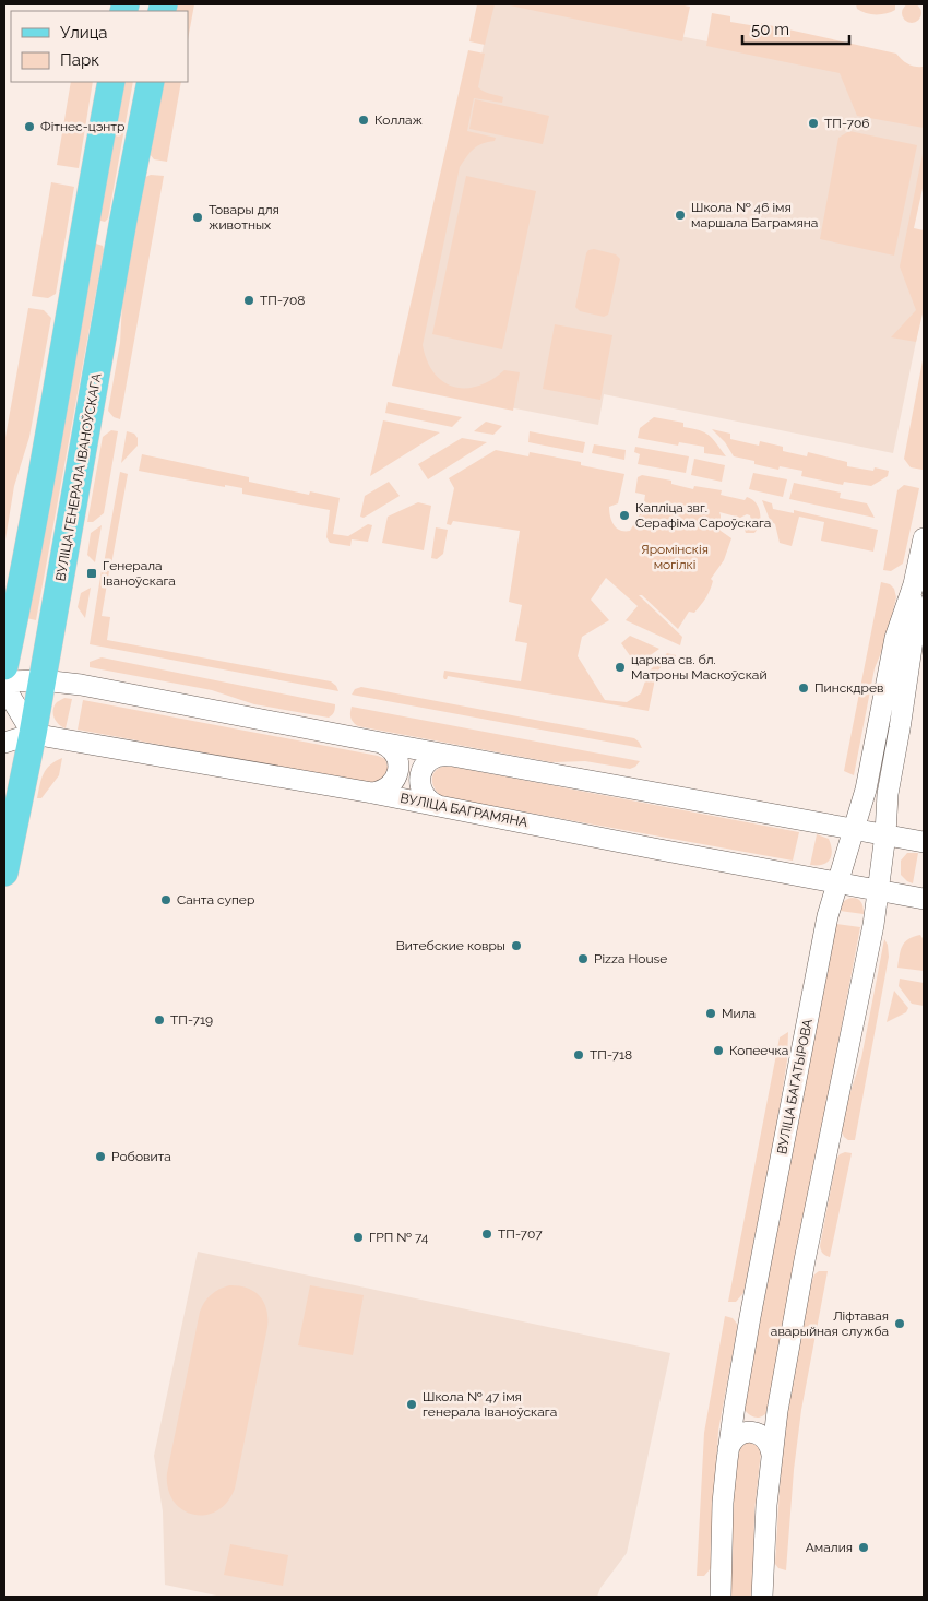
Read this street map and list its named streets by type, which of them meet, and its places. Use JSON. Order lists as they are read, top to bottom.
{
  "streets": {
    "main road": ["ВУЛІЦА ГЕНЕРАЛА ІВАНОЎСКАГА"],
    "street": ["ВУЛІЦА БАГРАМЯНА", "ВУЛІЦА БАГАТЫРОВА"]
  },
  "crossings": [
    ["ВУЛІЦА ГЕНЕРАЛА ІВАНОЎСКАГА", "ВУЛІЦА БАГРАМЯНА"],
    ["ВУЛІЦА БАГРАМЯНА", "ВУЛІЦА БАГАТЫРОВА"]
  ],
  "parks": ["Яромінскія могілкі"],
  "places": {
    "other": [
      "Коллаж",
      "ТП-706",
      "Фітнес-цэнтр",
      "Школа № 46 імя маршала Баграмяна",
      "Товары для животных",
      "ТП-708",
      "Капліца звг. Серафіма Сароўскага",
      "царква св. бл. Матроны Маскоўскай",
      "Пинскдрев",
      "Санта супер",
      "Витебские ковры",
      "Pizza House",
      "Мила",
      "ТП-719",
      "Копеечка",
      "ТП-718",
      "Робовита",
      "ТП-707",
      "ГРП № 74",
      "Ліфтавая аварыйная служба",
      "Школа № 47 імя генерала Іваноўскага",
      "Амалия"
    ],
    "transit": ["Генерала Іваноўскага"]
  },
  "legend": ["Улица", "Парк"],
  "scale_bar": "50 m"
}
